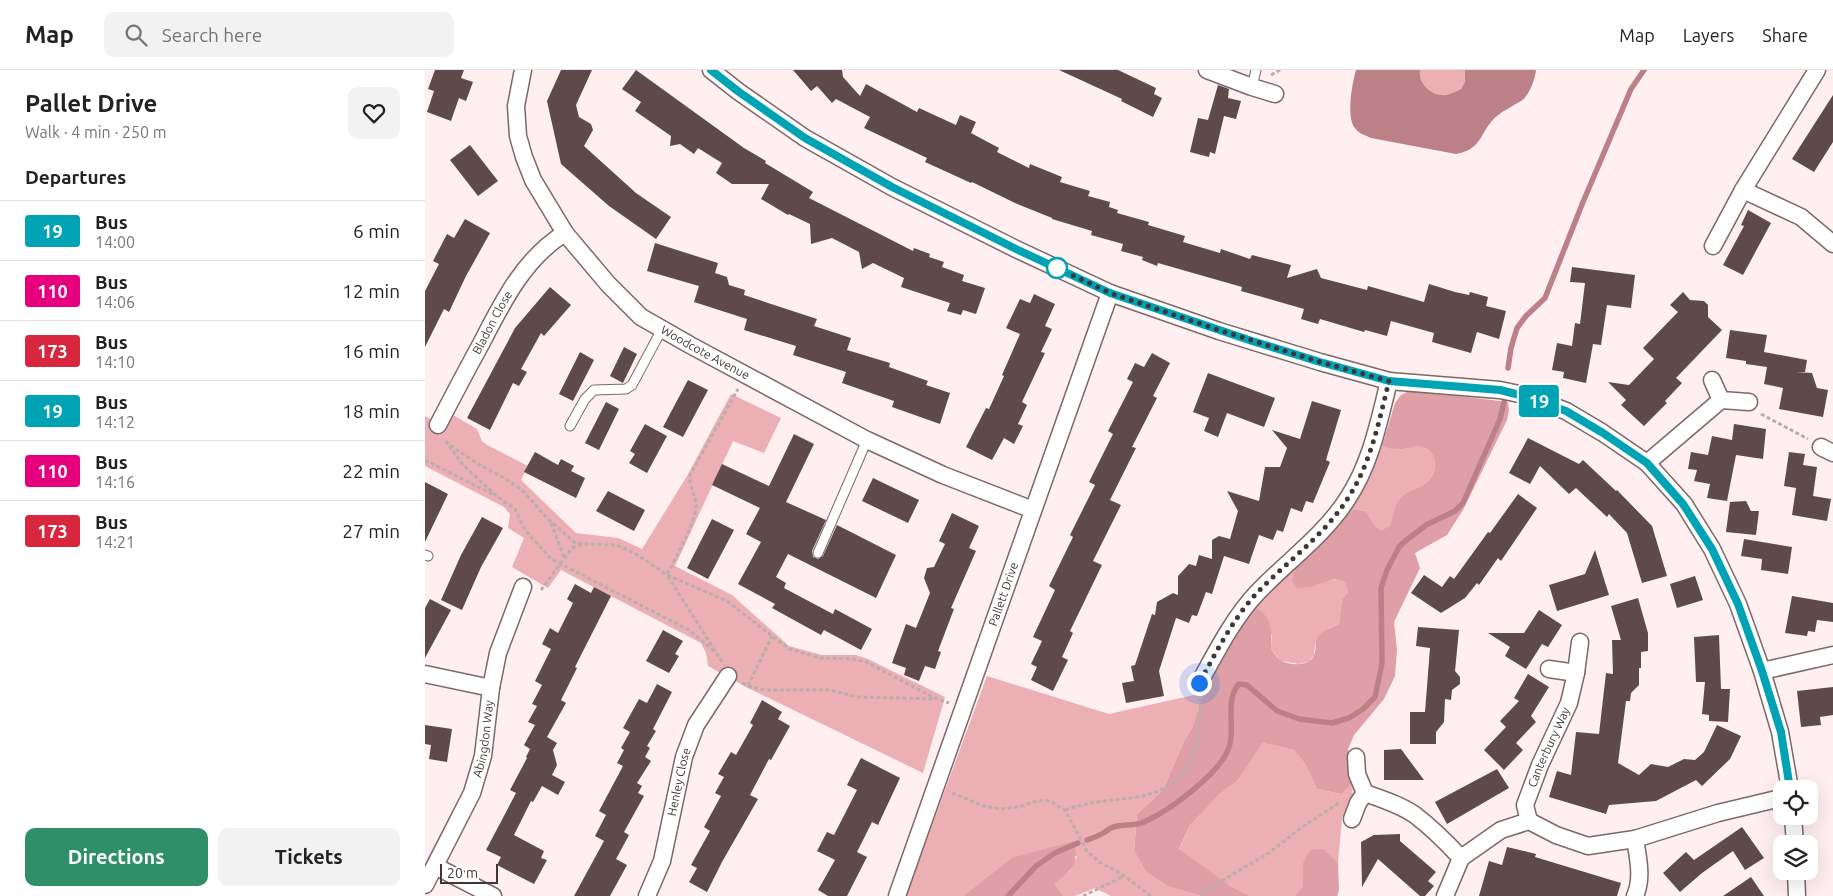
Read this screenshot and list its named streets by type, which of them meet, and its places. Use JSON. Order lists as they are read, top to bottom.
{
  "streets": {
    "street": [
      "Bladon Close",
      "Woodcote Avenue",
      "Pallett Drive",
      "Abingdon Way",
      "Canterbury Way",
      "Henley Close"
    ]
  },
  "crossings": [
    ["Bladon Close", "Woodcote Avenue"],
    ["Woodcote Avenue", "Pallett Drive"]
  ],
  "lines": ["bus line 19"],
  "scale_bar": "20 m",
  "page": {
    "header": "Map",
    "search": "Search here",
    "nav": ["Map", "Layers", "Share"],
    "heading": [
      ["Pallet Drive", "Walk · 4 min · 250 m"],
      "Departures"
    ],
    "on_map": "19",
    "list": [
      {
        "mark": "19",
        "name": "Bus",
        "note": "14:00",
        "value": "6 min"
      },
      {
        "mark": "110",
        "name": "Bus",
        "note": "14:06",
        "value": "12 min"
      },
      {
        "mark": "173",
        "name": "Bus",
        "note": "14:10",
        "value": "16 min"
      },
      {
        "mark": "19",
        "name": "Bus",
        "note": "14:12",
        "value": "18 min"
      },
      {
        "mark": "110",
        "name": "Bus",
        "note": "14:16",
        "value": "22 min"
      },
      {
        "mark": "173",
        "name": "Bus",
        "note": "14:21",
        "value": "27 min"
      }
    ],
    "buttons": ["Directions", "Tickets"],
    "scale": "20 m"
  }
}
